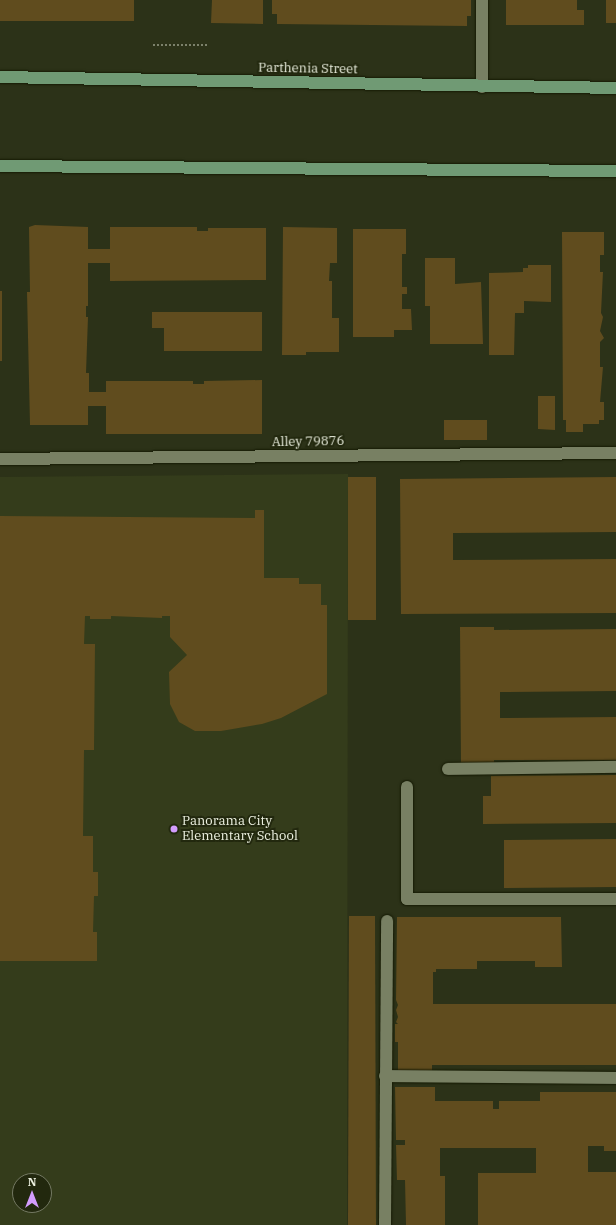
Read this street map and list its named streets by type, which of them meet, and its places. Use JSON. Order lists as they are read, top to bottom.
{
  "streets": {
    "main road": ["Parthenia Street"],
    "lane": ["Alley 79876"]
  },
  "places": ["Panorama City Elementary School"],
  "north": "top"
}
